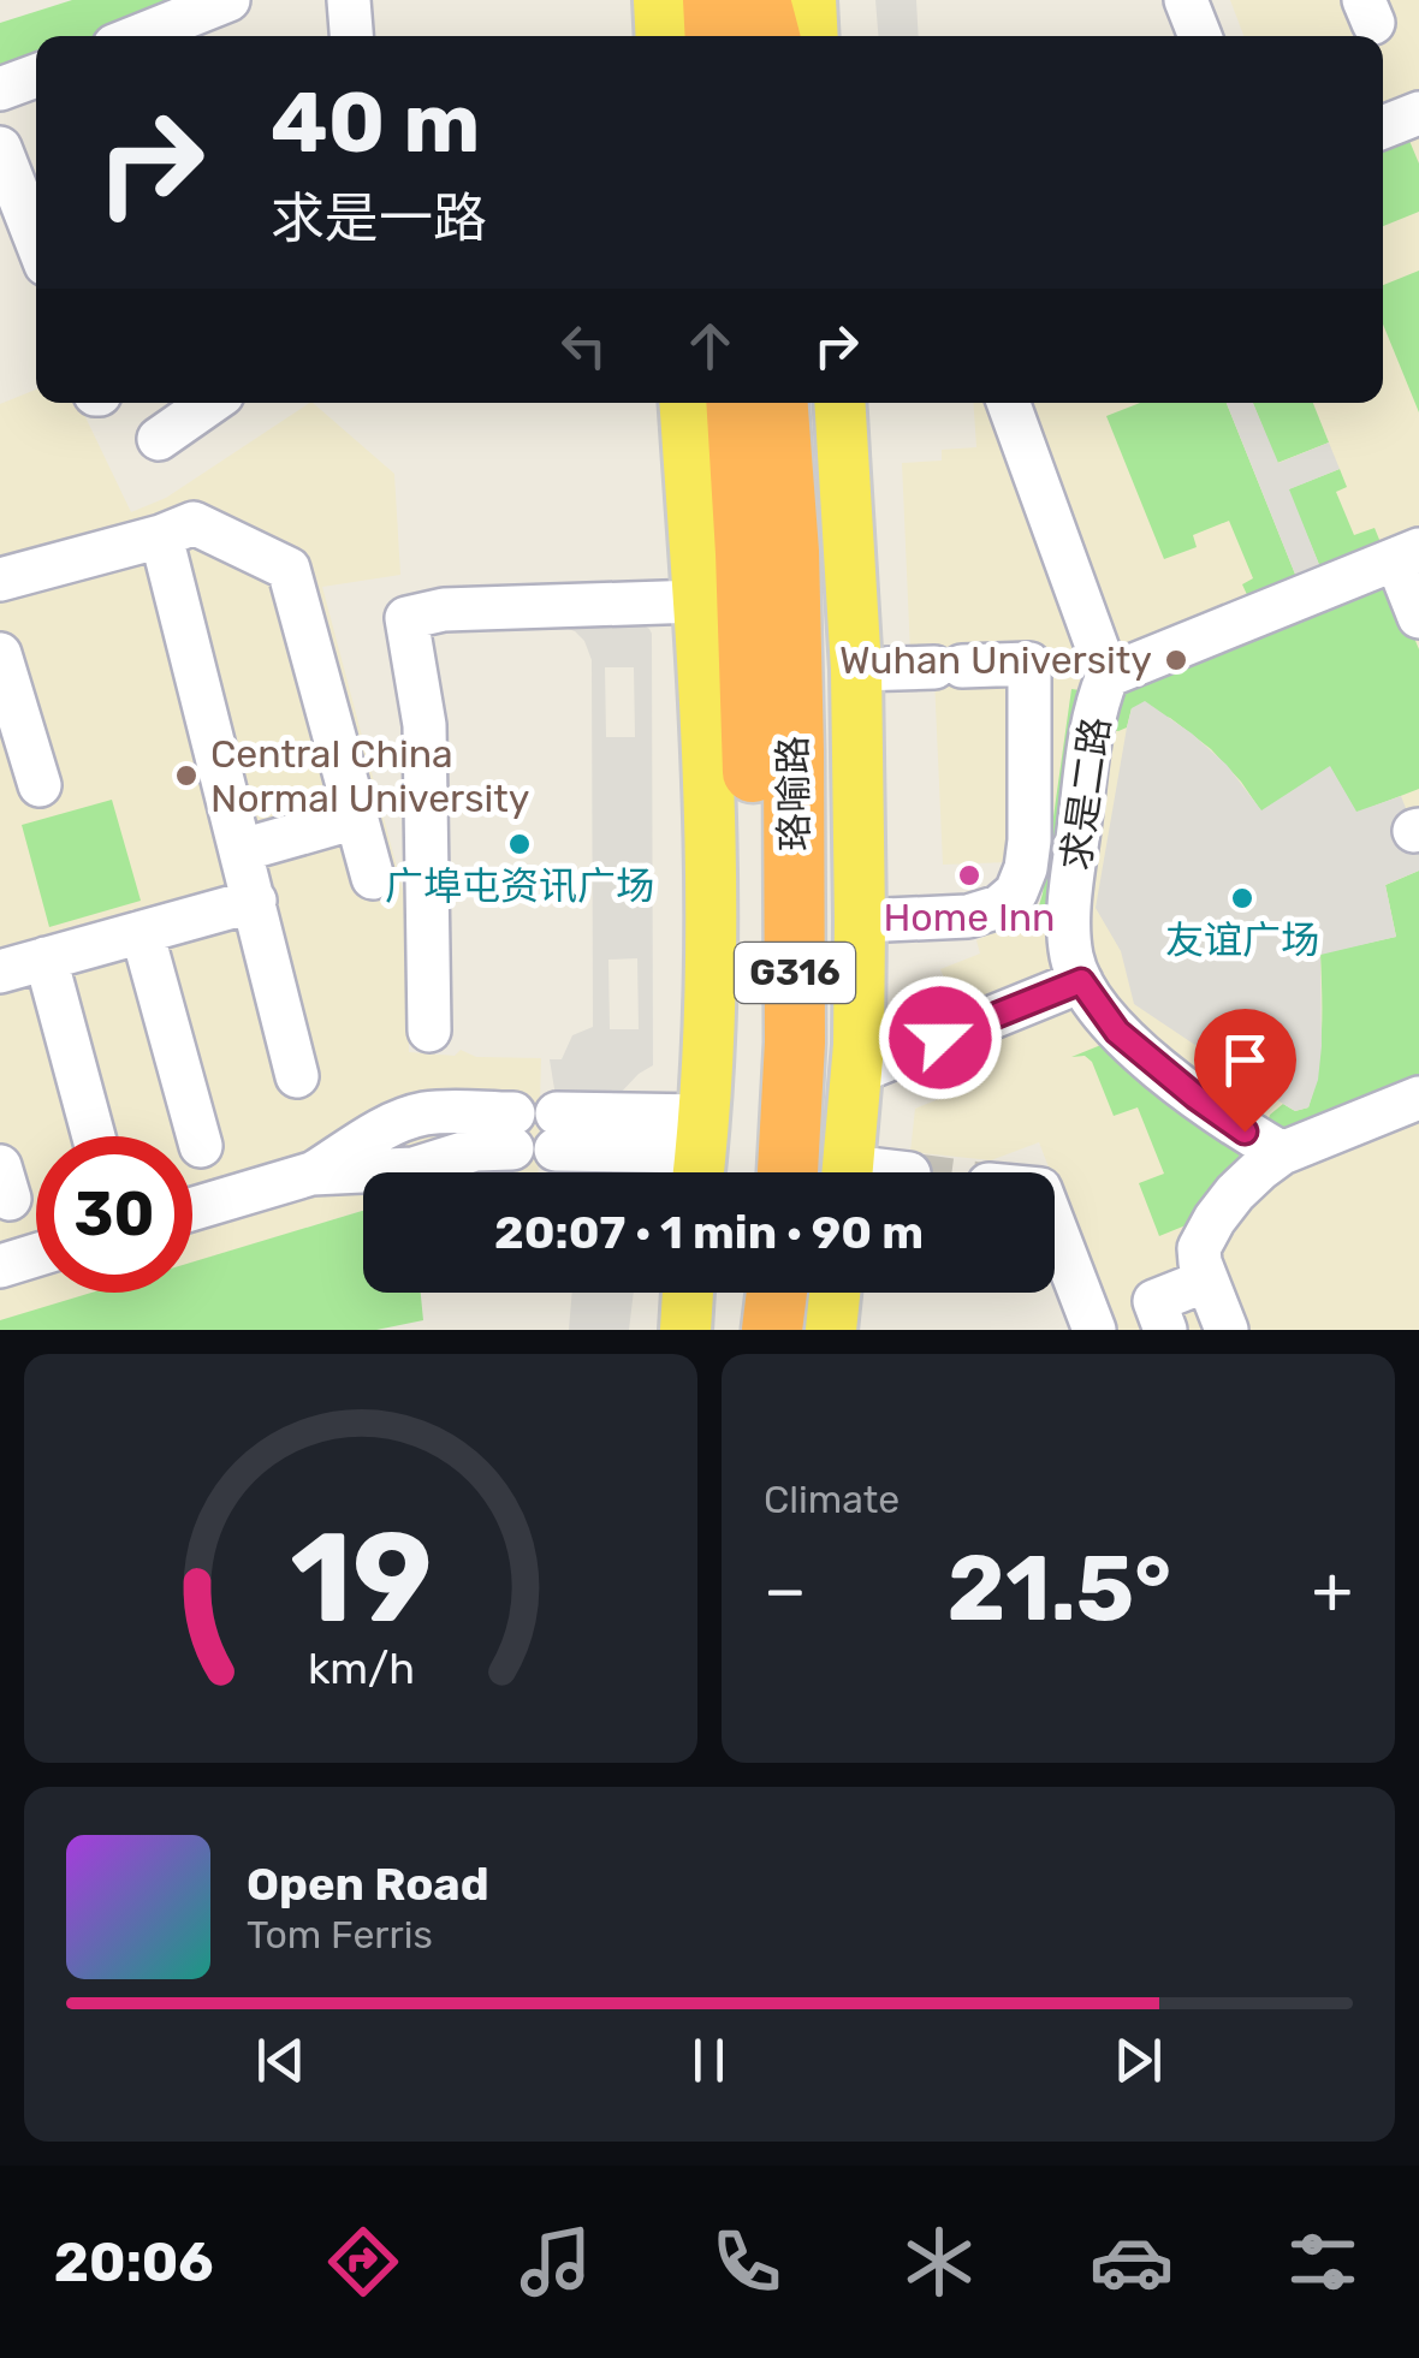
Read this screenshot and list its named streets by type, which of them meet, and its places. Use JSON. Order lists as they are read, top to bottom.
{
  "streets": {
    "highway": ["珞喻路", "G316"],
    "street": ["求是二路"]
  },
  "places": [
    "Wuhan University",
    "Central China Normal University",
    "广埠屯资讯广场",
    "Home Inn",
    "友谊广场"
  ],
  "page": {
    "turn": ["40 m", "求是一路"],
    "limit": "30",
    "trip": "20:07 · 1 min · 90 m",
    "tile": "Climate",
    "heat": ["−", "21.5°", "+"],
    "song": ["Open Road", "Tom Ferris"],
    "tabs": "20:06",
    "gauge": ["19", "km/h"]
  }
}
